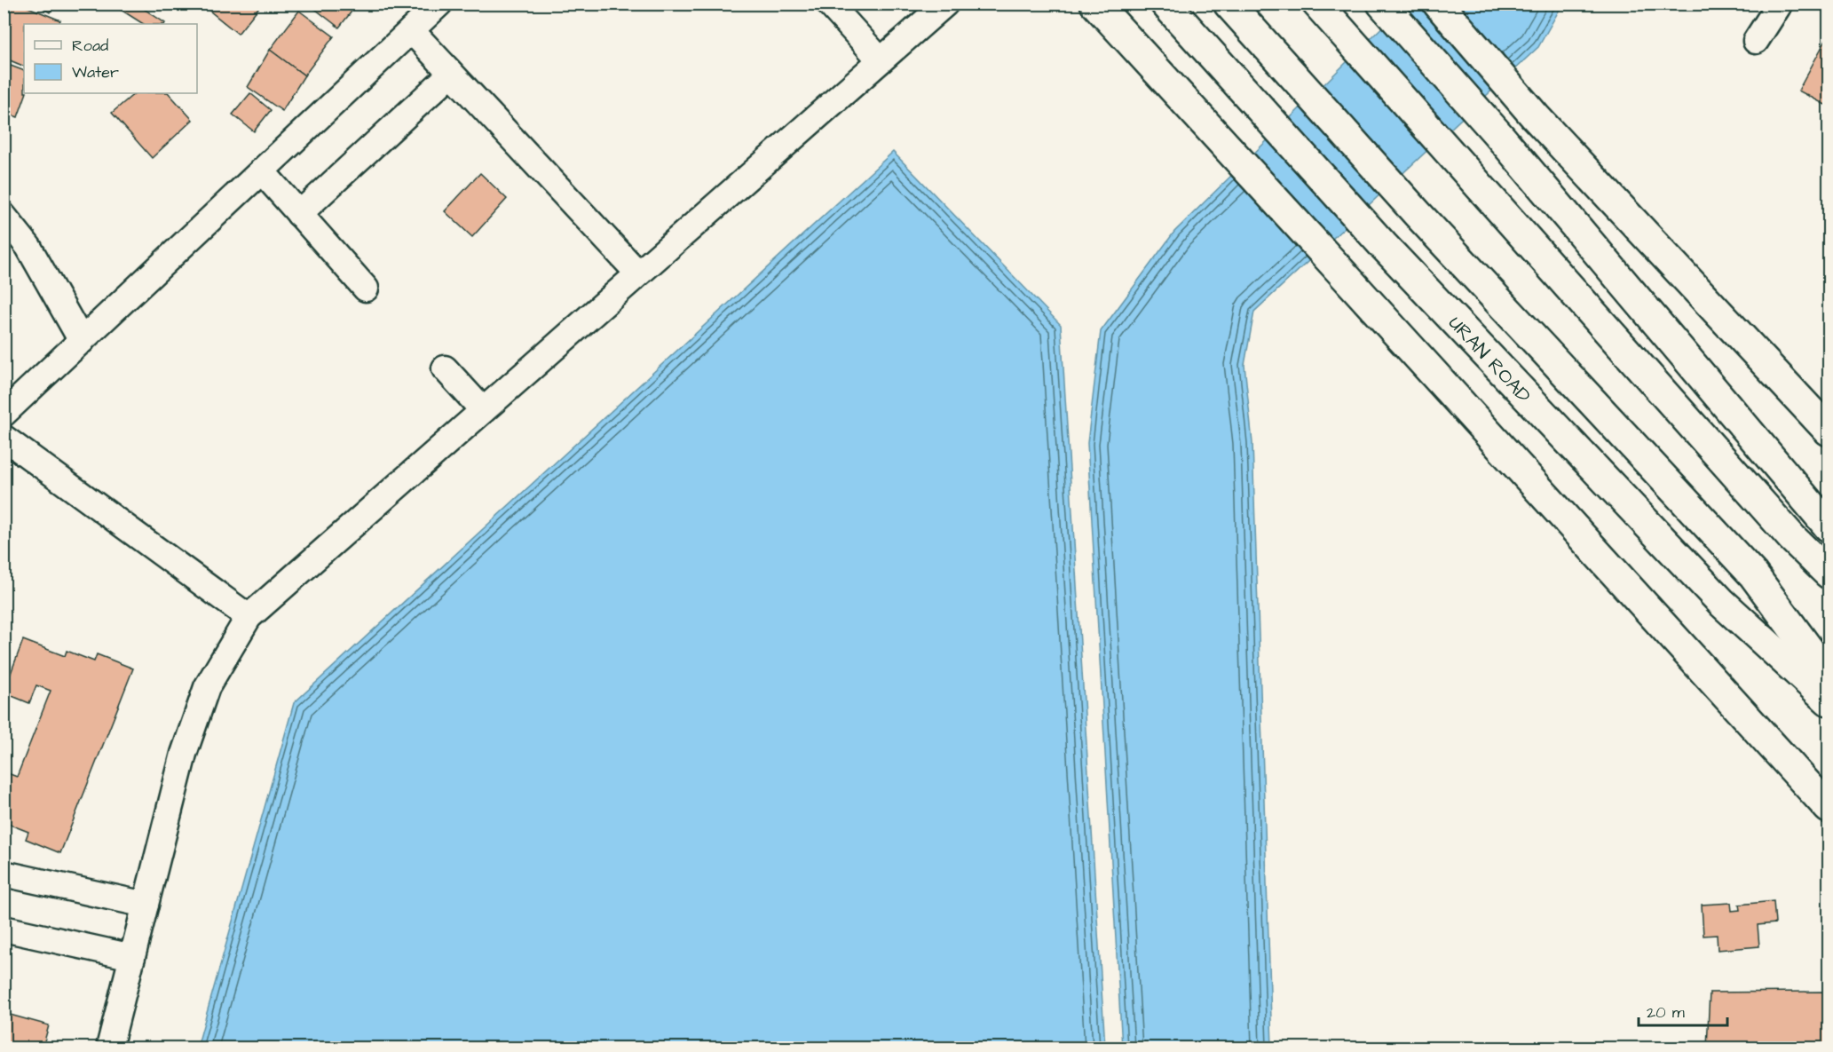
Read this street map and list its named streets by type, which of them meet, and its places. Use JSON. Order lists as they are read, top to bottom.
{
  "streets": {
    "main road": ["URAN ROAD"]
  },
  "legend": ["Road", "Water"],
  "scale_bar": "20 m"
}
